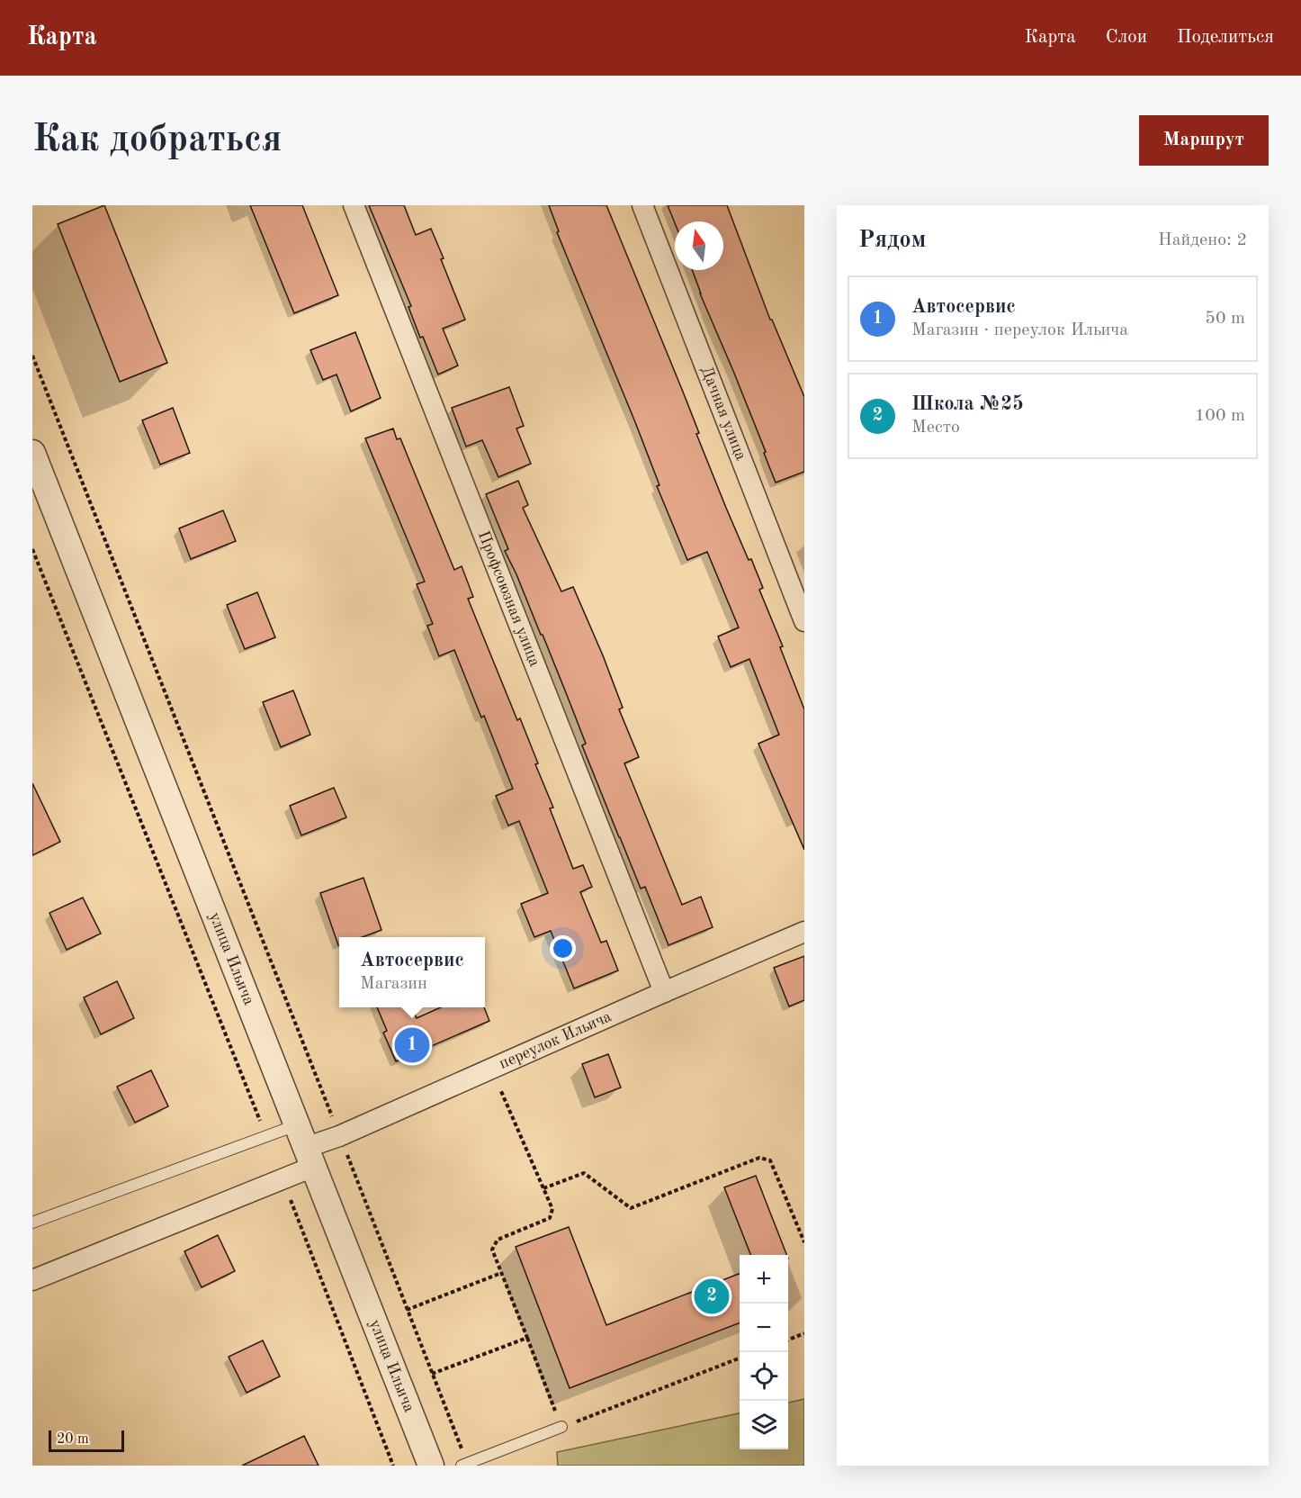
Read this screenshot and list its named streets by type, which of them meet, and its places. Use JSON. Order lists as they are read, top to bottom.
{
  "streets": {
    "street": [
      "Дачная улица",
      "Профсоюзная улица",
      "улица Ильича",
      "переулок Ильича"
    ]
  },
  "crossings": [
    ["Профсоюзная улица", "переулок Ильича"],
    ["улица Ильича", "переулок Ильича"]
  ],
  "scale_bar": "20 m",
  "north": "top",
  "page": {
    "header": "Карта",
    "nav": ["Карта", "Слои", "Поделиться"],
    "buttons": "Маршрут",
    "title": "Как добраться",
    "heading": ["Рядом", "Найдено: 2"],
    "list": [
      {
        "mark": "1",
        "name": "Автосервис",
        "note": "Магазин · переулок Ильича",
        "value": "50 m"
      },
      {
        "mark": "2",
        "name": "Школа №25",
        "note": "Место",
        "value": "100 m"
      }
    ],
    "popup": ["Автосервис", "Магазин"],
    "pins": ["1", "2"],
    "map_buttons": ["+", "−"],
    "scale": "20 m"
  }
}
